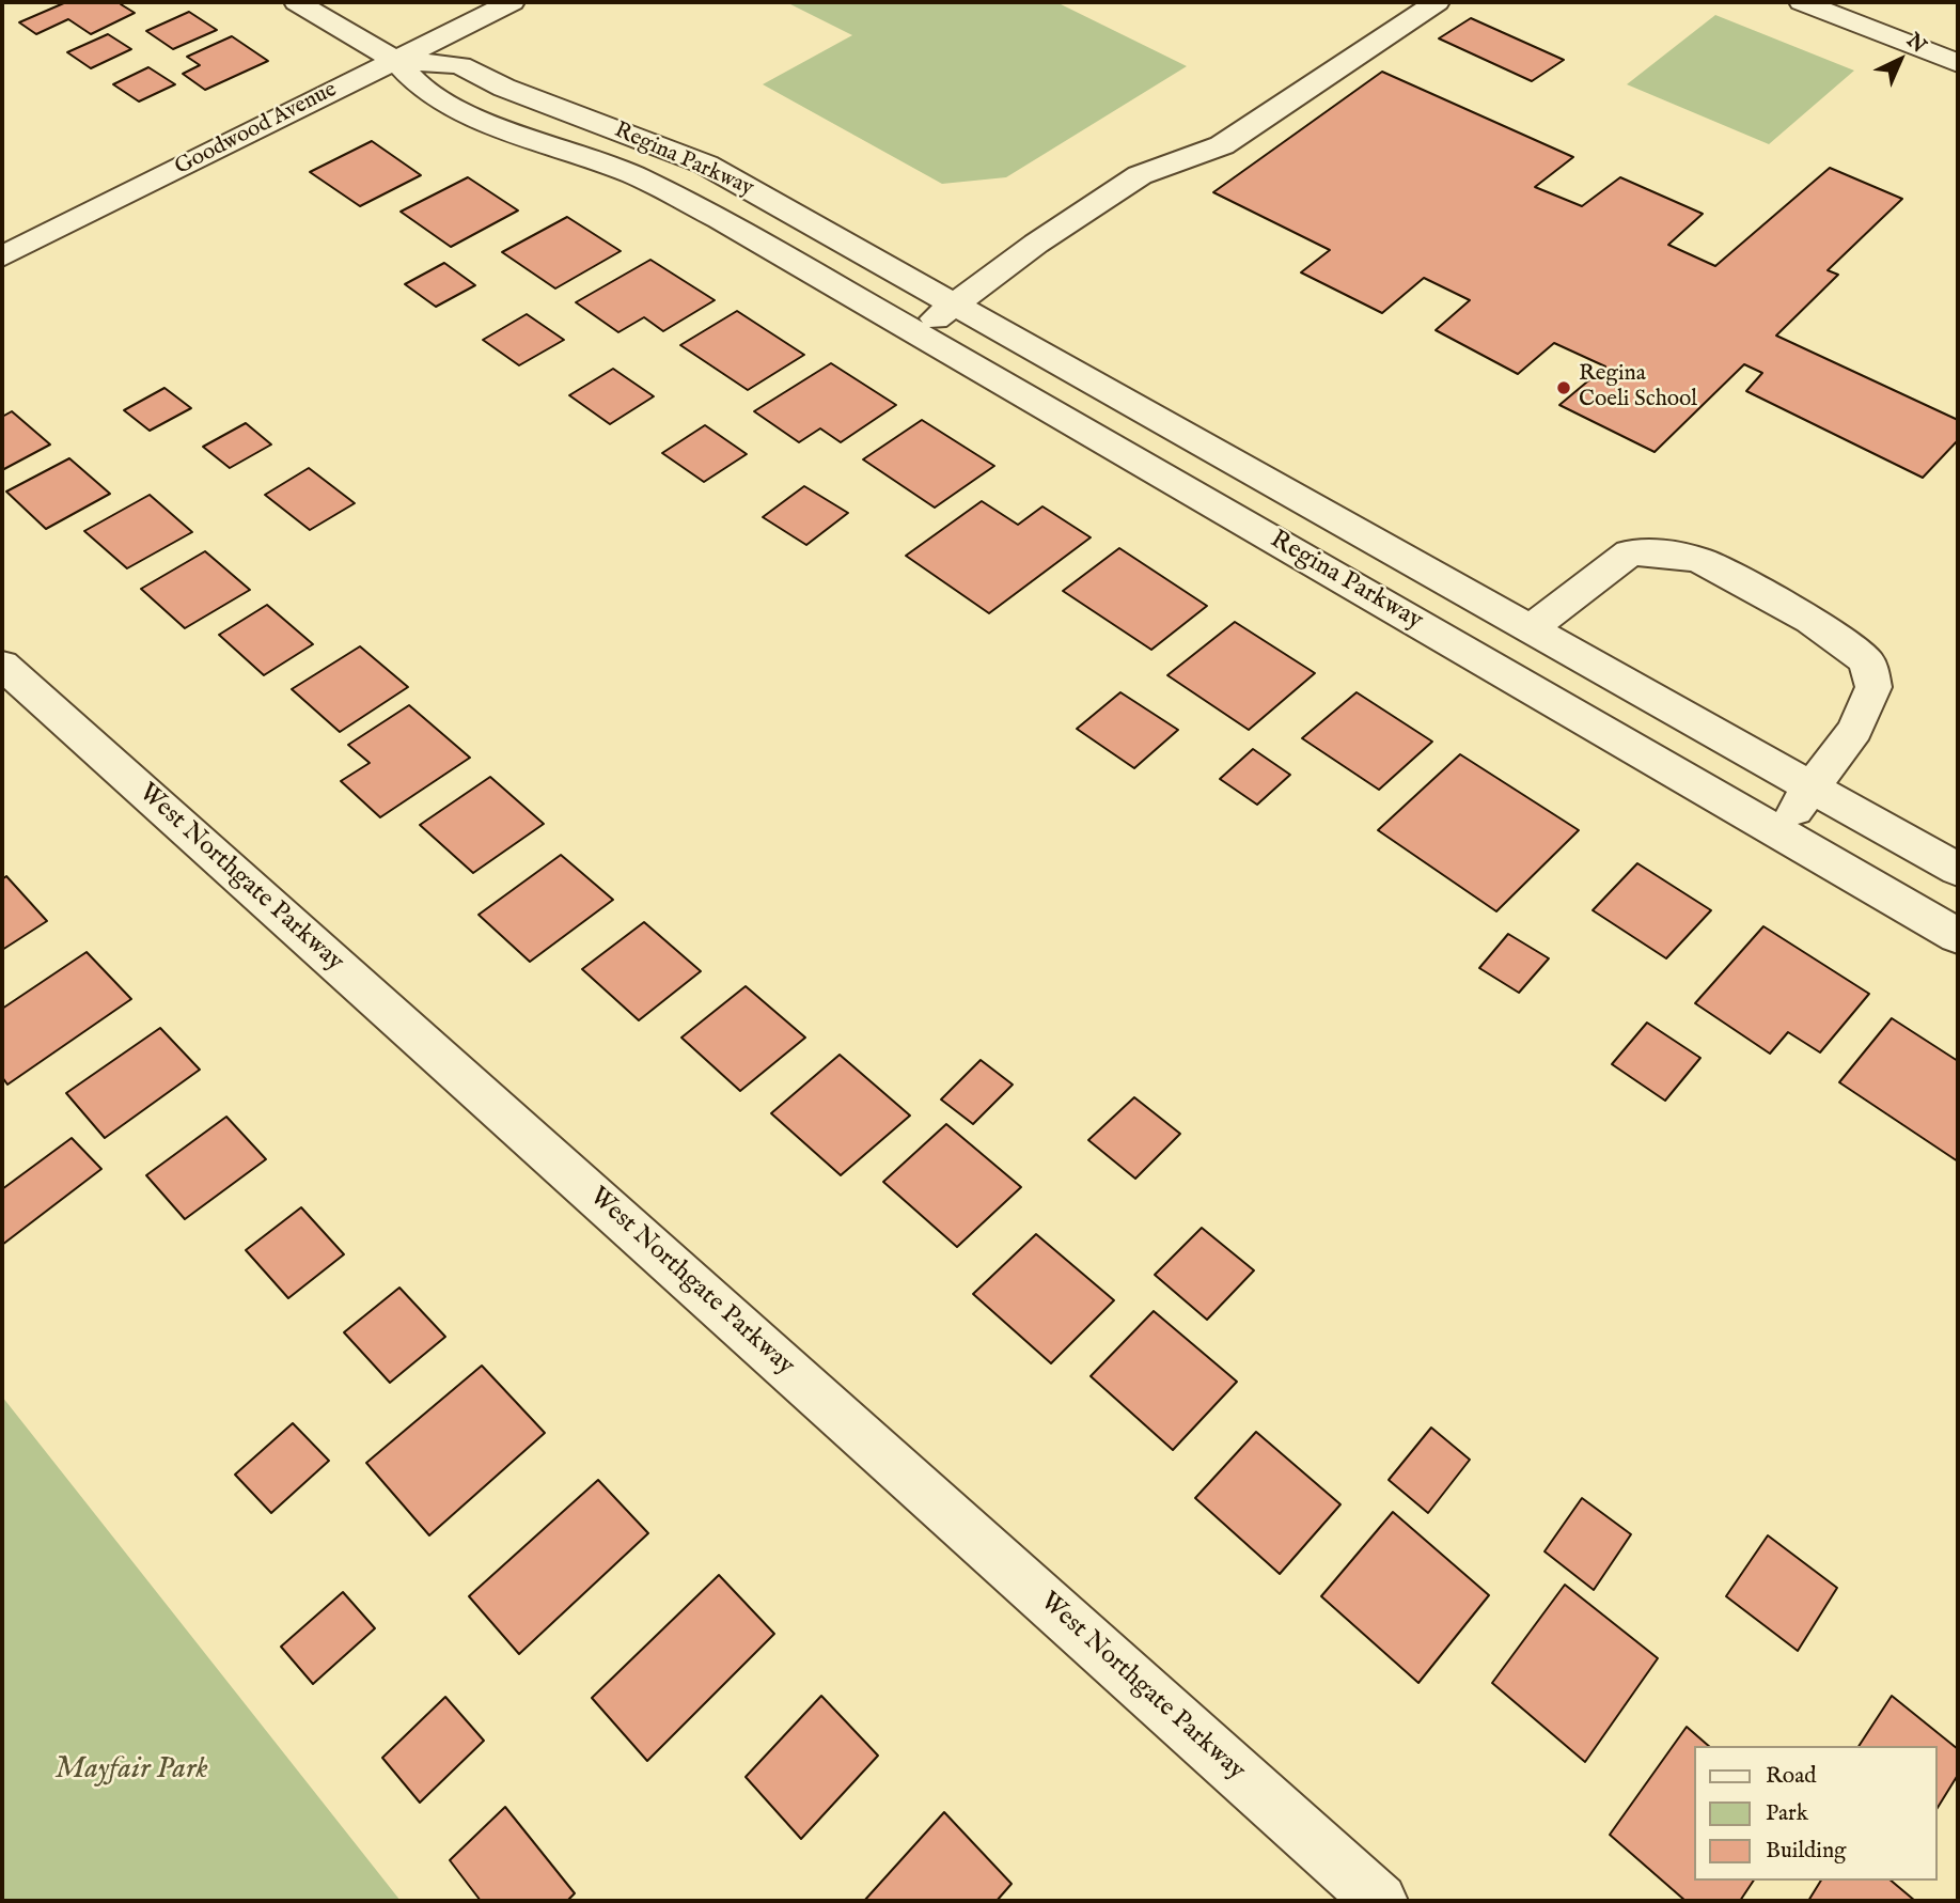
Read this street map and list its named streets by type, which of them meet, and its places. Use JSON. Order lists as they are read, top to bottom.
{
  "streets": {
    "street": ["Goodwood Avenue", "Regina Parkway", "West Northgate Parkway"]
  },
  "crossings": [
    ["Goodwood Avenue", "Regina Parkway"]
  ],
  "parks": ["Mayfair Park"],
  "places": ["Regina Coeli School"],
  "legend": ["Road", "Park", "Building"],
  "north": "top right"
}
